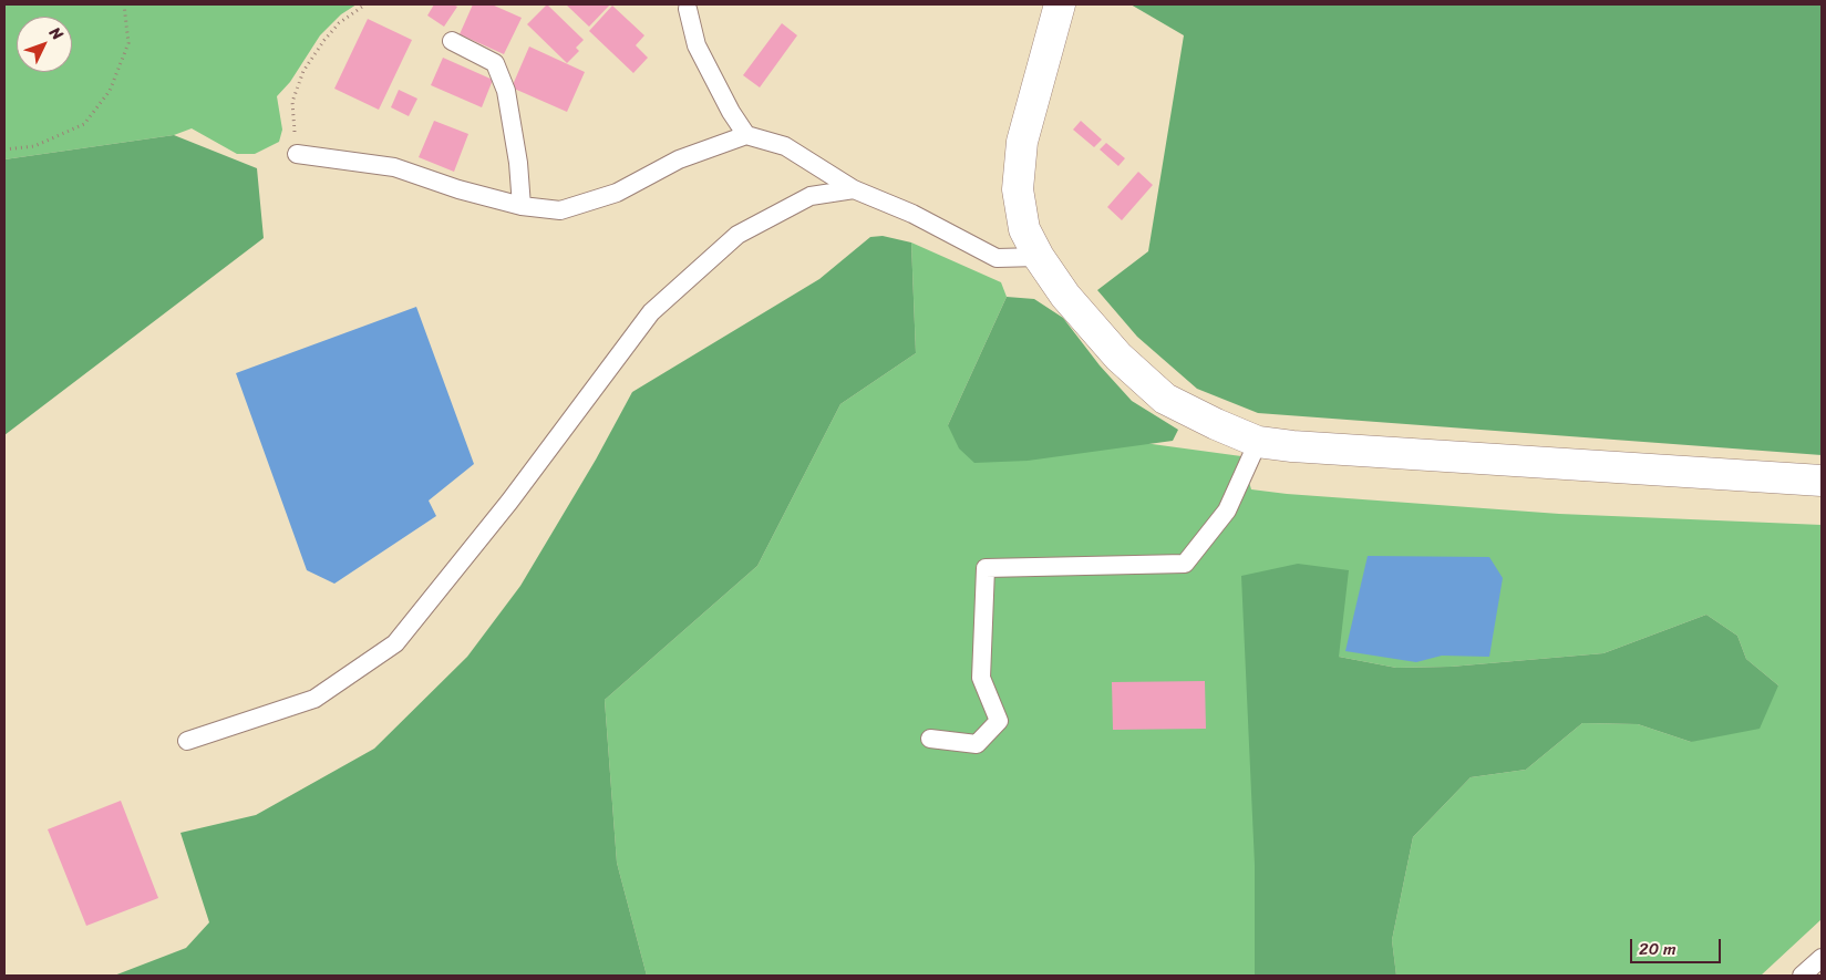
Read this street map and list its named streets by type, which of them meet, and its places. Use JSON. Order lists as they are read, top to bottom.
{
  "scale_bar": "20 m",
  "north": "top right"
}
